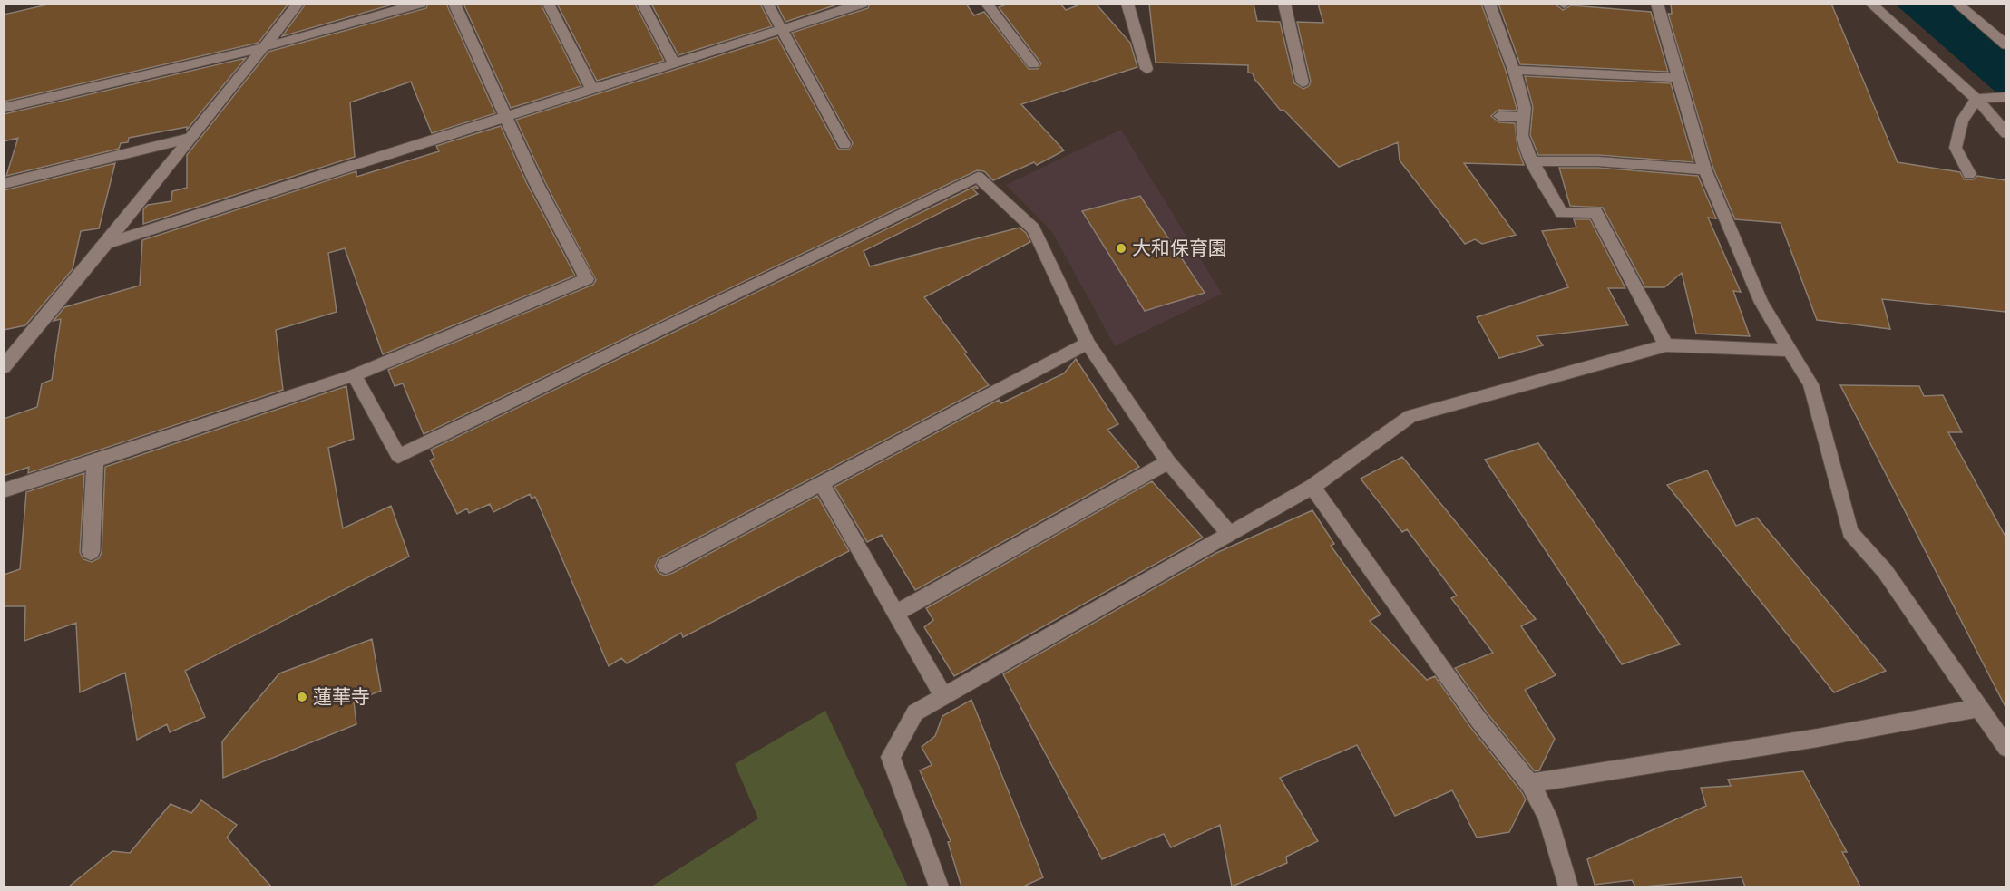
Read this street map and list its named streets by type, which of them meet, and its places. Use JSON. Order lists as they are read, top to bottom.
{
  "places": ["大和保育園", "蓮華寺"]
}
